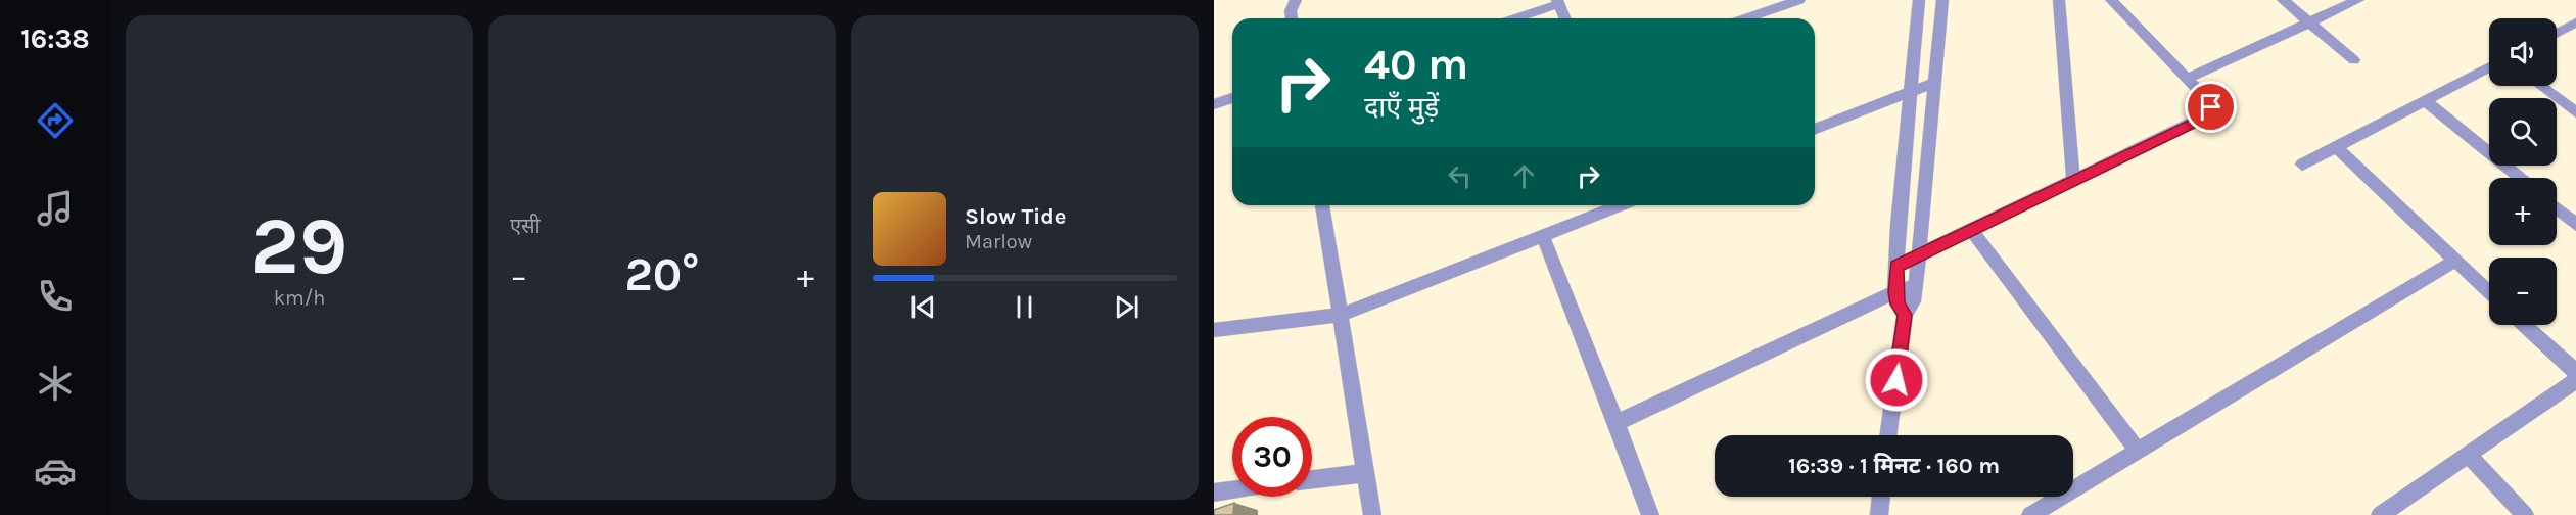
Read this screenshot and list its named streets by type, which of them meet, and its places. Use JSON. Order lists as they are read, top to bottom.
{
  "page": {
    "tabs": "16:38",
    "tile": [
      ["29", "km/h"],
      "एसी"
    ],
    "map_buttons": ["+", "−"],
    "turn": ["40 m", "दाएँ मुड़ें"],
    "song": ["Slow Tide", "Marlow"],
    "heat": ["−", "20°", "+"],
    "limit": "30",
    "trip": "16:39 · 1 मिनट · 160 m"
  }
}
